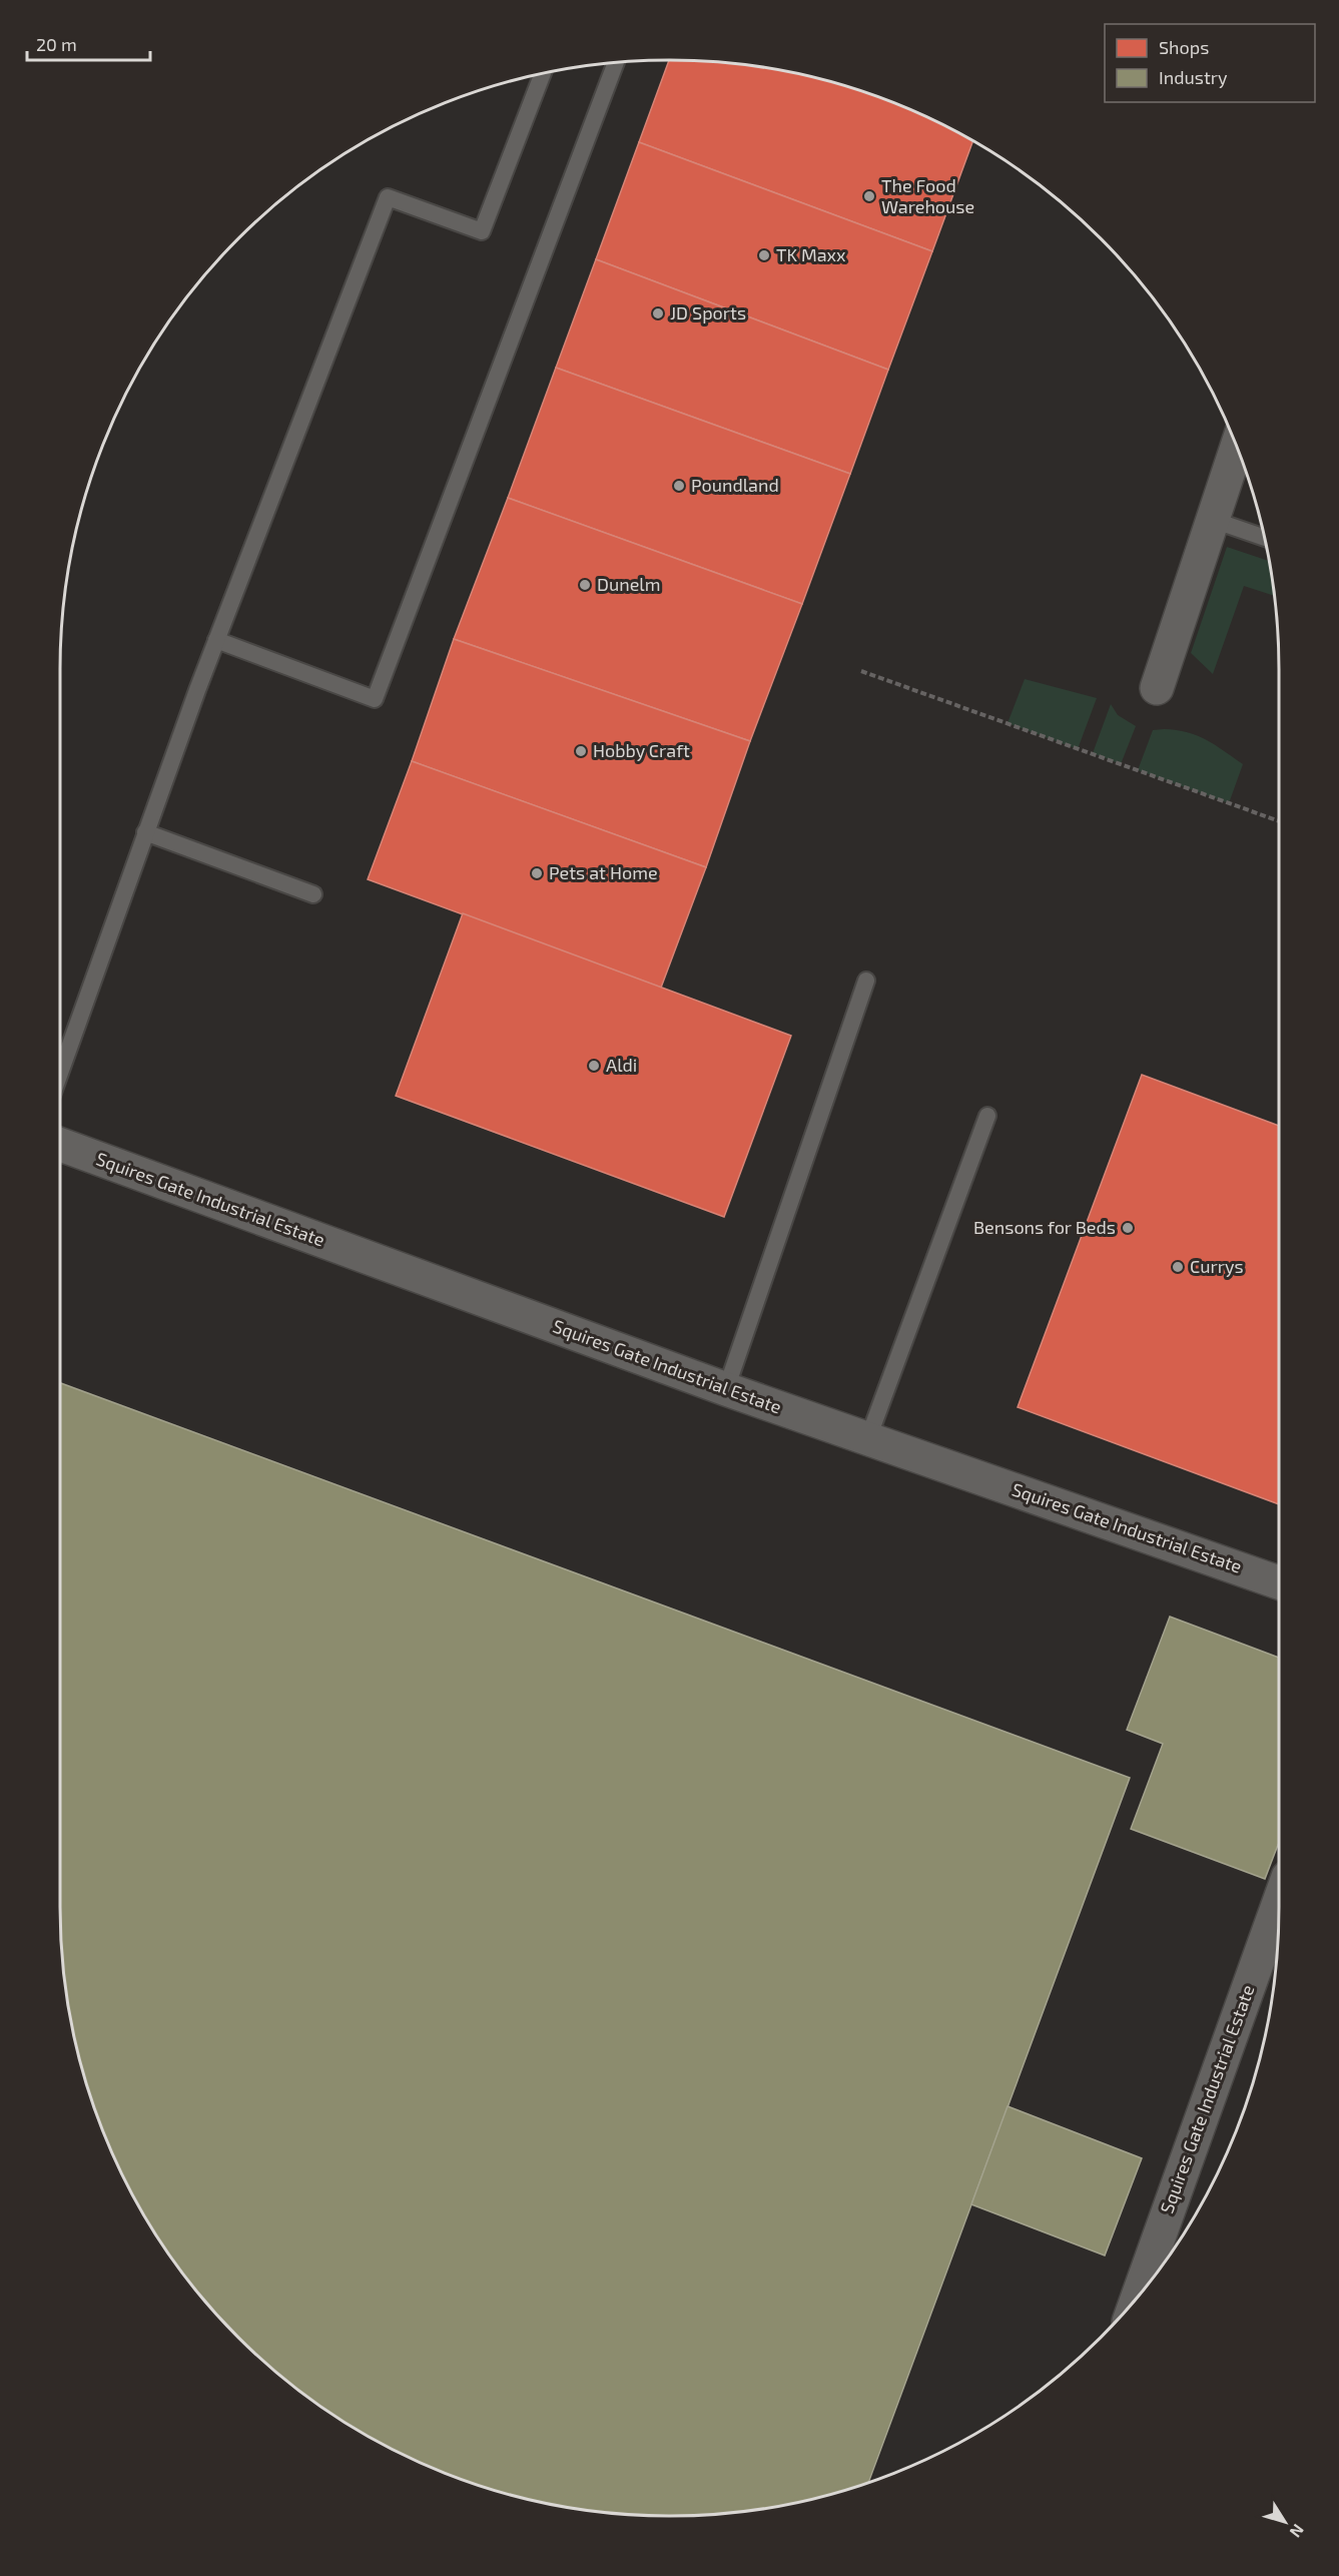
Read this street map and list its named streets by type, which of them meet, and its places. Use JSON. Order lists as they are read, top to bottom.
{
  "streets": {
    "street": ["Squires Gate Industrial Estate"]
  },
  "places": [
    "The Food Warehouse",
    "TK Maxx",
    "JD Sports",
    "Poundland",
    "Dunelm",
    "Hobby Craft",
    "Pets at Home",
    "Aldi",
    "Bensons for Beds",
    "Currys"
  ],
  "legend": ["Shops", "Industry"],
  "scale_bar": "20 m",
  "north": "bottom right"
}
